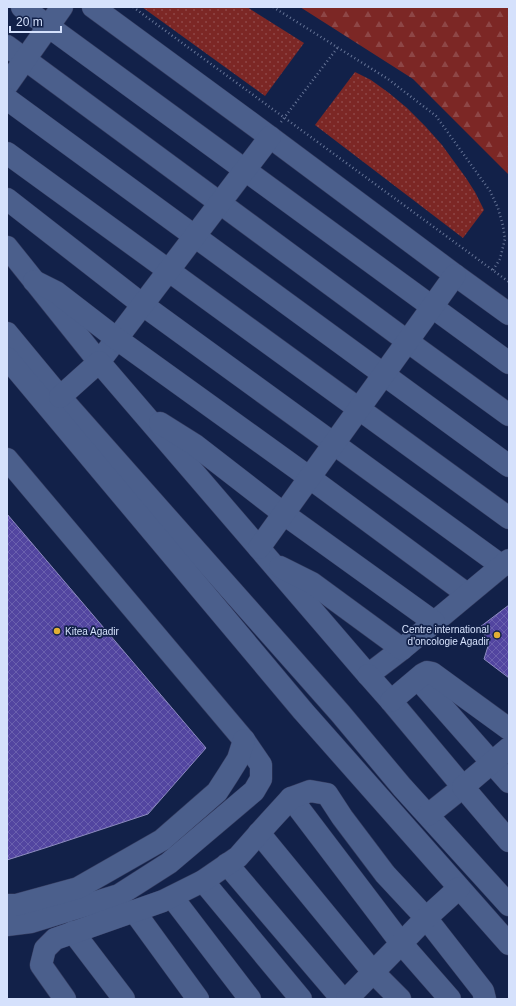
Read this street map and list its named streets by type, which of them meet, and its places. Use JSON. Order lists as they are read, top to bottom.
{
  "places": ["Kitea Agadir", "Centre international d'oncologie Agadir"],
  "scale_bar": "20 m"
}
